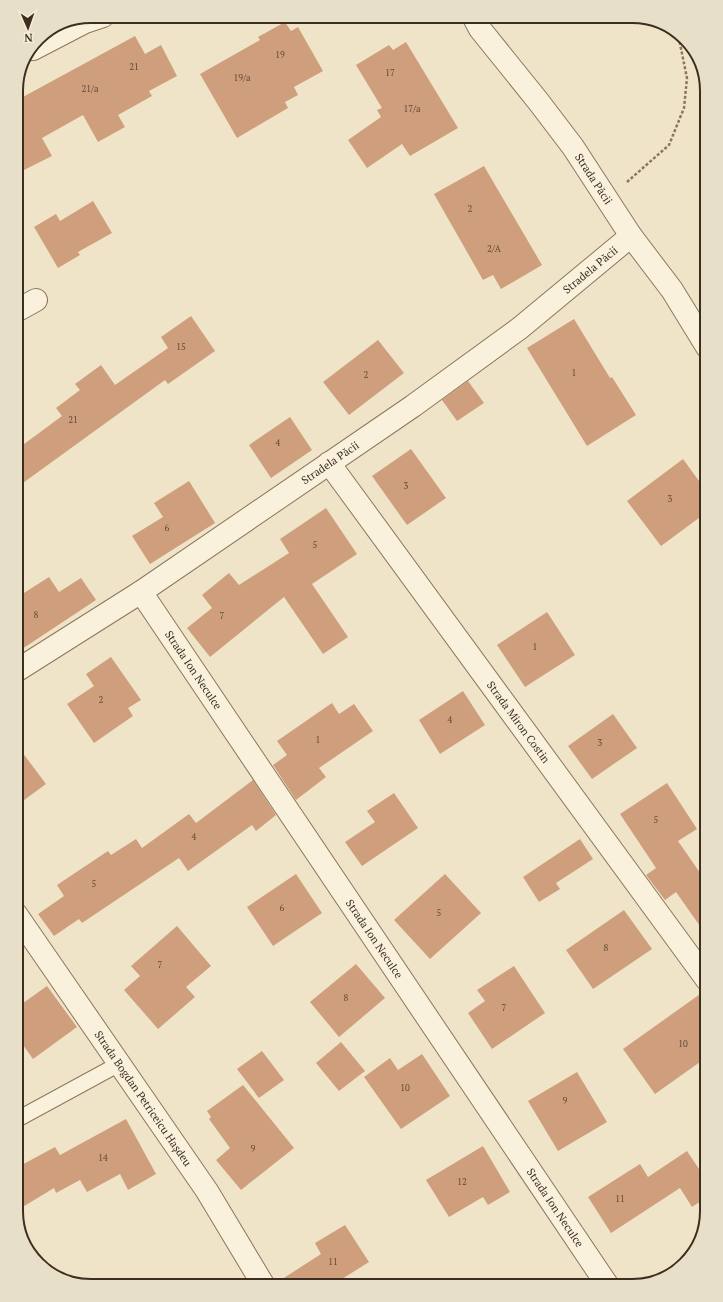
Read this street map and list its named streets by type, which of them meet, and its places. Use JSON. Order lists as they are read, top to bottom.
{
  "streets": {
    "street": [
      "Strada Păcii",
      "Stradela Păcii",
      "Strada Ion Neculce",
      "Strada Miron Costin",
      "Strada Bogdan Petriceicu Hașdeu"
    ]
  },
  "crossings": [
    ["Strada Păcii", "Stradela Păcii"],
    ["Stradela Păcii", "Strada Ion Neculce"],
    ["Stradela Păcii", "Strada Miron Costin"]
  ],
  "house_numbers": [
    "19",
    "21",
    "17",
    "19/a",
    "21/a",
    "17/a",
    "2",
    "2/A",
    "15",
    "1",
    "2",
    "21",
    "4",
    "3",
    "3",
    "6",
    "5",
    "8",
    "7",
    "1",
    "2",
    "4",
    "1",
    "3",
    "5",
    "4",
    "5",
    "6",
    "5",
    "8",
    "7",
    "8",
    "7",
    "10",
    "10",
    "9",
    "9",
    "14",
    "12",
    "11",
    "11"
  ],
  "north": "bottom"
}
